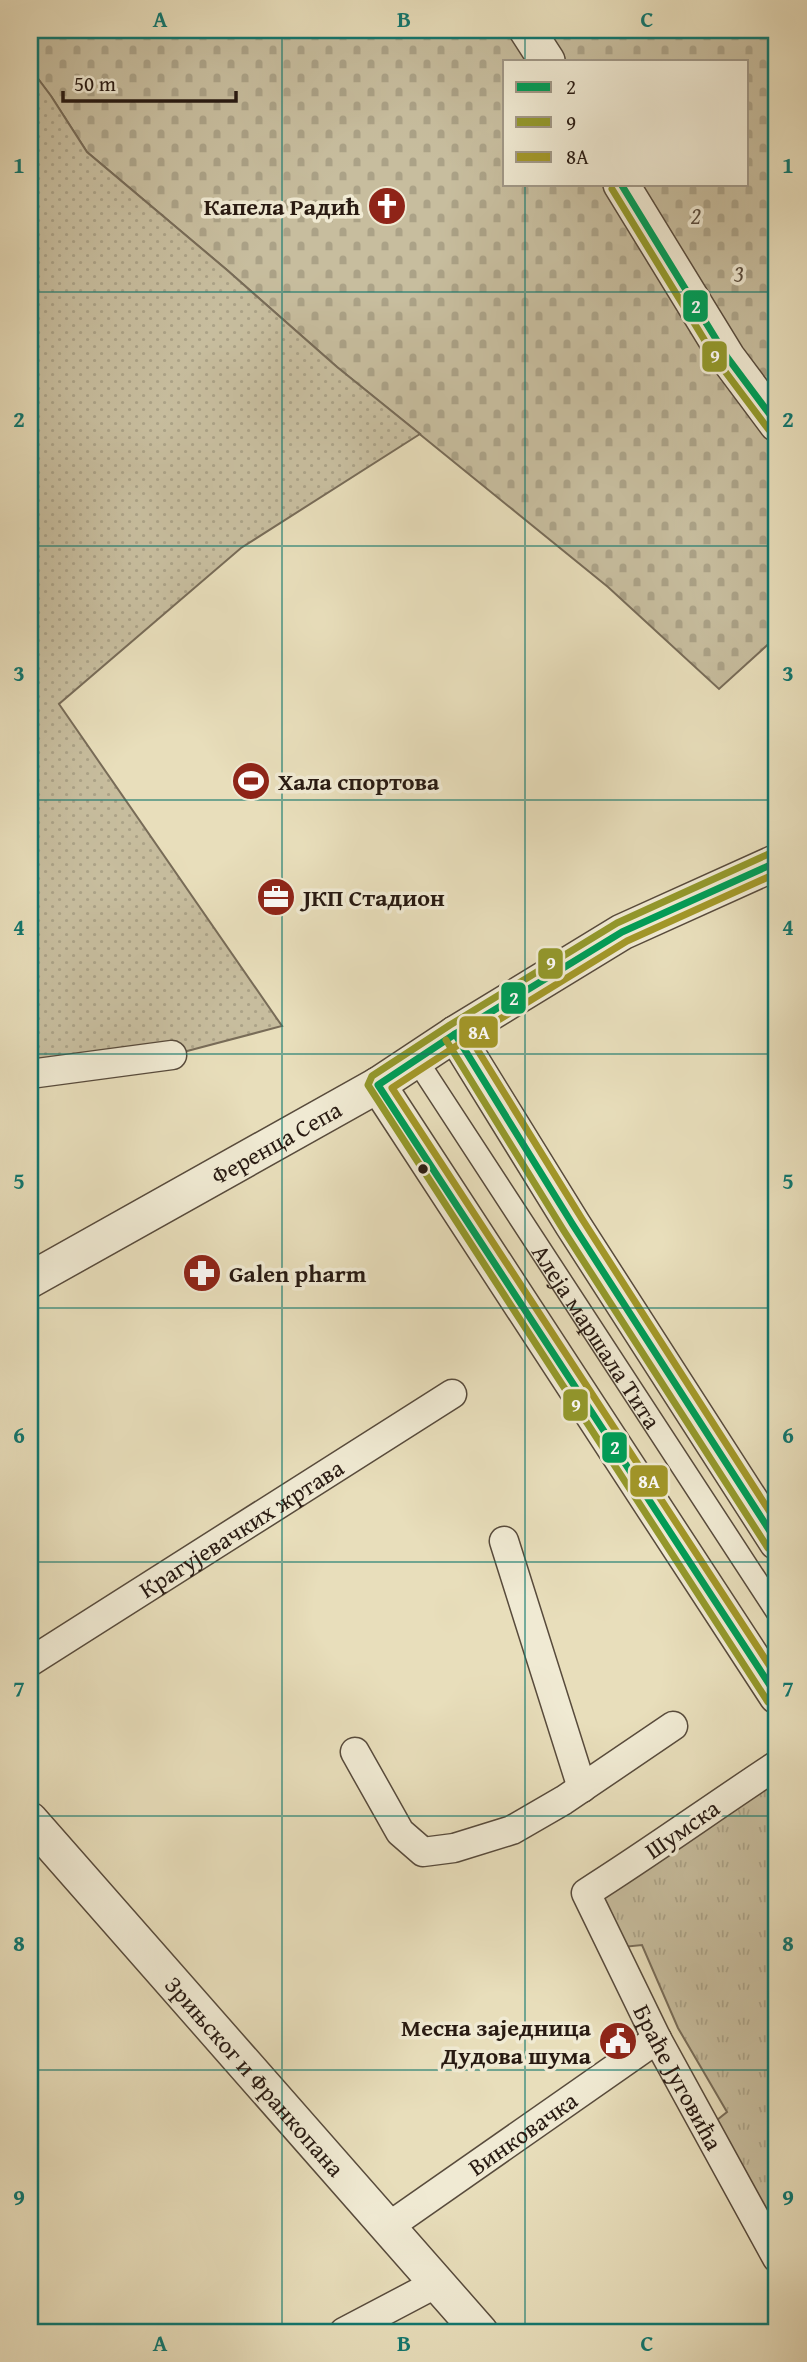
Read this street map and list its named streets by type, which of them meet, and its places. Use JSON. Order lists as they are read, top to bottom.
{
  "streets": {
    "street": [
      "Ференца Сепа",
      "Алеја маршала Тита",
      "Крагујевачких жртава",
      "Шумска",
      "Зрињског и Франкопана",
      "Браће Југовића",
      "Винковачка"
    ]
  },
  "crossings": [
    ["Ференца Сепа", "Алеја маршала Тита"],
    ["Шумска", "Браће Југовића"],
    ["Зрињског и Франкопана", "Винковачка"],
    ["Браће Југовића", "Винковачка"]
  ],
  "parks": ["2", "3"],
  "places": {
    "church": ["Капела Радић"],
    "sports": ["Хала спортова"],
    "office": ["ЈКП Стадион"],
    "pharmacy": ["Galen pharm"],
    "public building": ["Месна заједница Дудова шума"]
  },
  "lines": ["transit line 2", "transit line 9", "transit line 8A"],
  "legend": ["2", "9", "8A"],
  "scale_bar": "50 m",
  "grid": {
    "columns": ["A", "B", "C"],
    "rows": [
      "1",
      "2",
      "3",
      "4",
      "5",
      "6",
      "7",
      "8",
      "9"
    ]
  }
}
